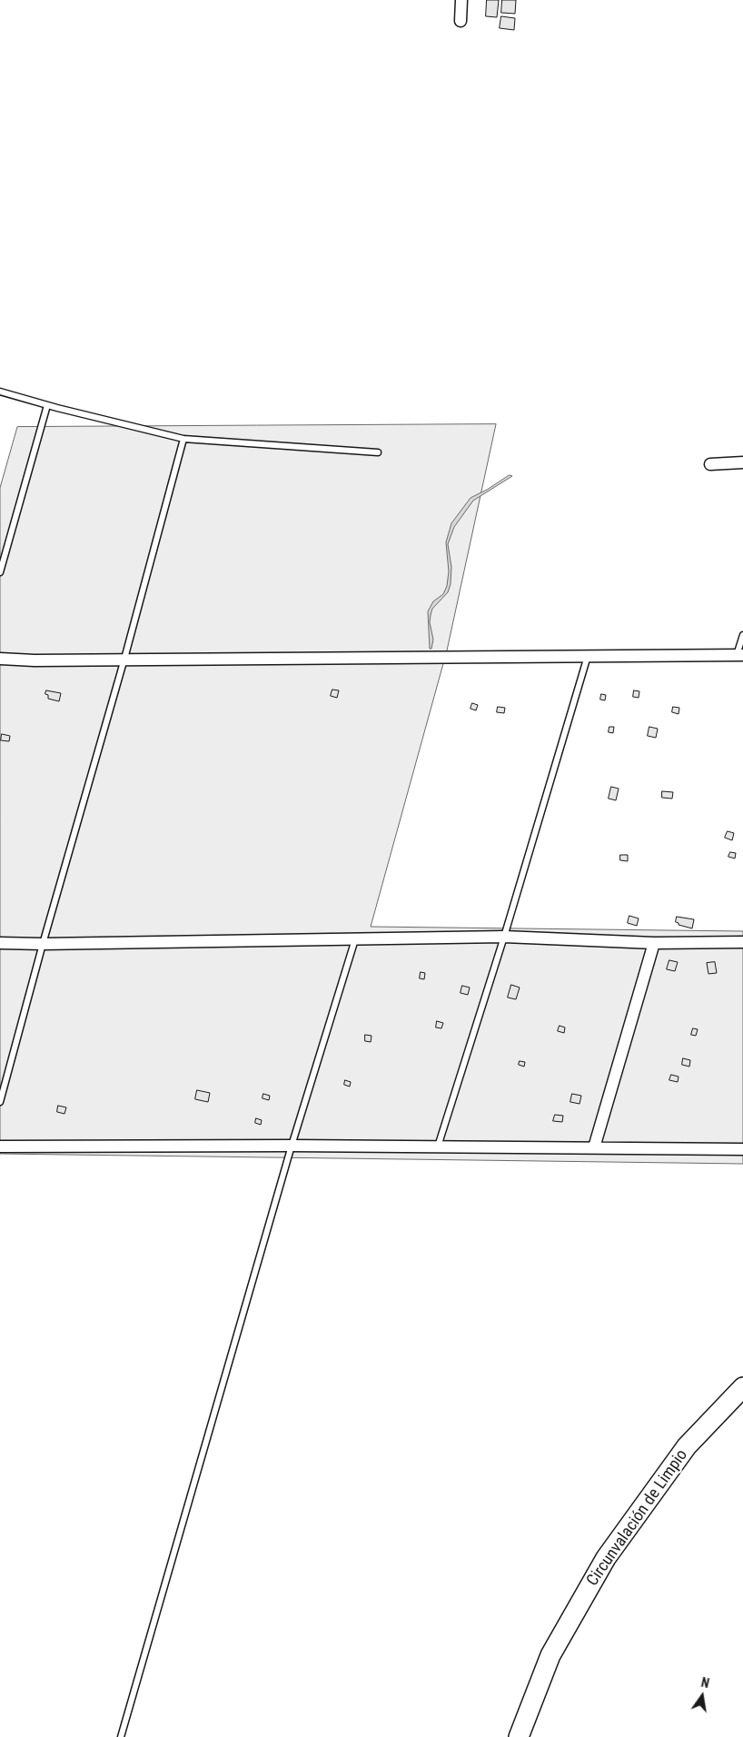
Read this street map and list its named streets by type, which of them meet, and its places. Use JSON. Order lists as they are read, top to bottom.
{
  "streets": {
    "highway": ["Circunvalación de Limpio"]
  },
  "north": "top"
}
